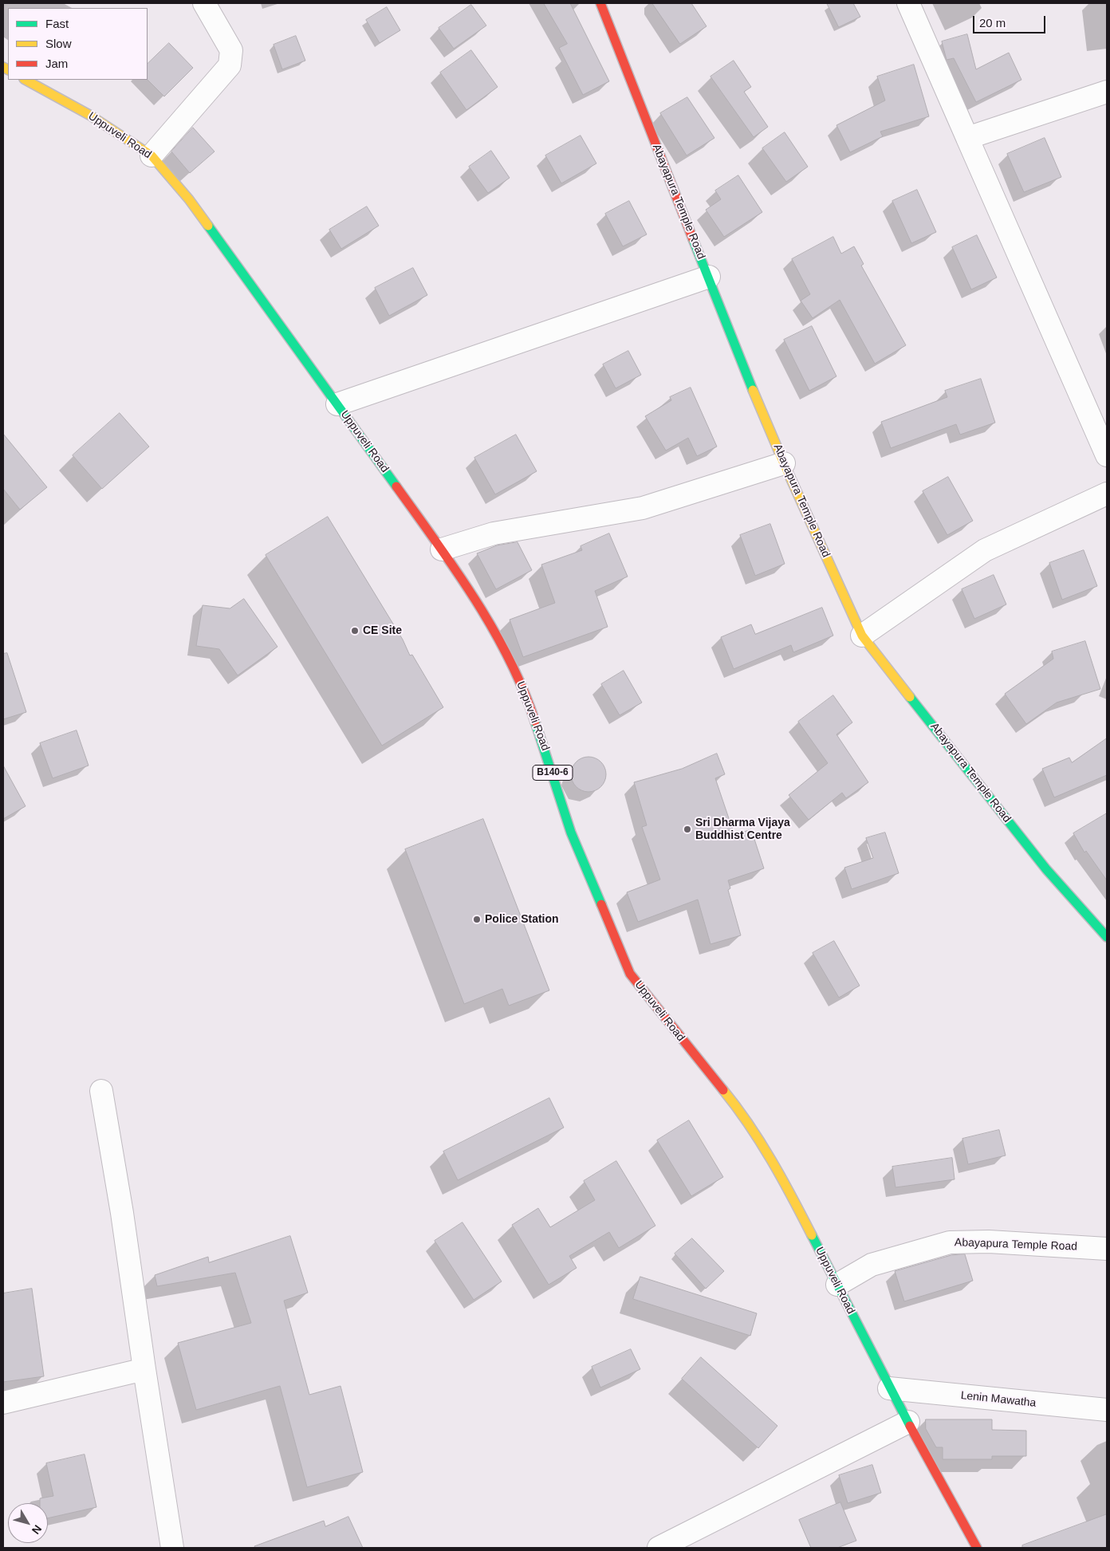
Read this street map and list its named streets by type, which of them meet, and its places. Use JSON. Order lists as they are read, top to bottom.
{
  "streets": {
    "main road": ["Uppuveli Road", "Abayapura Temple Road", "B140-6"],
    "street": ["Lenin Mawatha"]
  },
  "crossings": [
    ["Uppuveli Road", "Abayapura Temple Road"],
    ["Uppuveli Road", "Lenin Mawatha"]
  ],
  "places": ["CE Site", "Sri Dharma Vijaya Buddhist Centre", "Police Station"],
  "legend": ["Fast", "Slow", "Jam"],
  "scale_bar": "20 m",
  "north": "bottom right"
}
